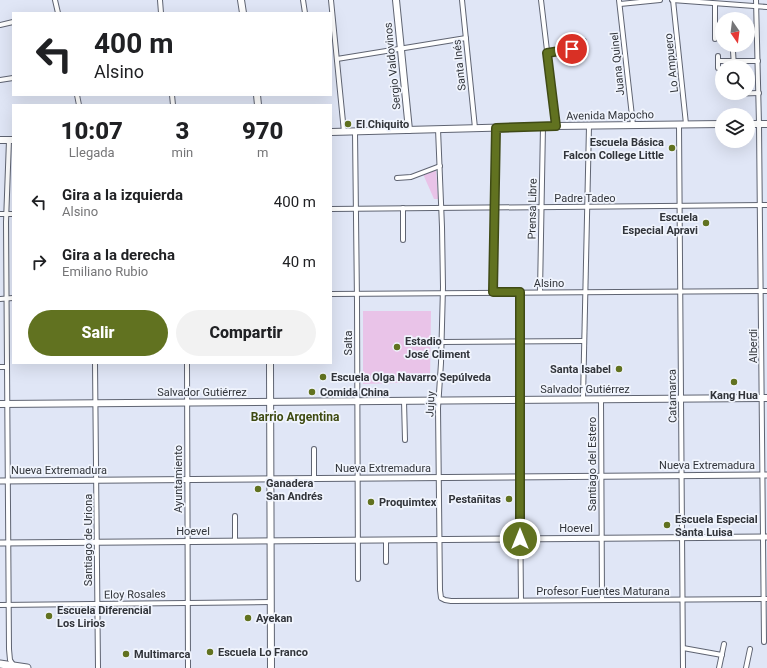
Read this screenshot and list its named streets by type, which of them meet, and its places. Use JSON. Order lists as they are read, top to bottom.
{
  "streets": {
    "main road": ["Sergio Valdovinos", "Avenida Mapocho", "Salvador Gutiérrez"],
    "street": [
      "Lo Ampuero",
      "Juana Quinel",
      "Santa Inés",
      "Padre Tadeo",
      "Prensa Libre",
      "Alsino",
      "Salta",
      "Alberdi",
      "Catamarca",
      "Jujuy",
      "Santiago del Estero",
      "Nueva Extremadura",
      "Ayuntamiento",
      "Hoevel",
      "Santiago de Uriona",
      "Profesor Fuentes Maturana",
      "Eloy Rosales"
    ]
  },
  "crossings": [
    ["Lo Ampuero", "Avenida Mapocho"],
    ["Juana Quinel", "Avenida Mapocho"],
    ["Santa Inés", "Avenida Mapocho"],
    ["Sergio Valdovinos", "Avenida Mapocho"],
    ["Avenida Mapocho", "Prensa Libre"],
    ["Avenida Mapocho", "Salta"],
    ["Avenida Mapocho", "Catamarca"],
    ["Avenida Mapocho", "Jujuy"],
    ["Padre Tadeo", "Prensa Libre"],
    ["Padre Tadeo", "Salta"],
    ["Padre Tadeo", "Alberdi"],
    ["Padre Tadeo", "Catamarca"],
    ["Padre Tadeo", "Jujuy"],
    ["Prensa Libre", "Alsino"],
    ["Alsino", "Salta"],
    ["Alsino", "Alberdi"],
    ["Alsino", "Catamarca"],
    ["Alsino", "Jujuy"],
    ["Salta", "Salvador Gutiérrez"],
    ["Salta", "Nueva Extremadura"],
    ["Salta", "Hoevel"],
    ["Alberdi", "Salvador Gutiérrez"],
    ["Alberdi", "Nueva Extremadura"],
    ["Alberdi", "Hoevel"],
    ["Alberdi", "Profesor Fuentes Maturana"],
    ["Salvador Gutiérrez", "Catamarca"],
    ["Salvador Gutiérrez", "Jujuy"],
    ["Salvador Gutiérrez", "Santiago del Estero"],
    ["Salvador Gutiérrez", "Ayuntamiento"],
    ["Salvador Gutiérrez", "Santiago de Uriona"],
    ["Catamarca", "Nueva Extremadura"],
    ["Catamarca", "Hoevel"],
    ["Catamarca", "Profesor Fuentes Maturana"],
    ["Jujuy", "Nueva Extremadura"],
    ["Jujuy", "Hoevel"],
    ["Jujuy", "Profesor Fuentes Maturana"],
    ["Santiago del Estero", "Nueva Extremadura"],
    ["Santiago del Estero", "Hoevel"],
    ["Santiago del Estero", "Profesor Fuentes Maturana"],
    ["Nueva Extremadura", "Ayuntamiento"],
    ["Nueva Extremadura", "Santiago de Uriona"],
    ["Ayuntamiento", "Hoevel"],
    ["Ayuntamiento", "Eloy Rosales"],
    ["Hoevel", "Santiago de Uriona"],
    ["Santiago de Uriona", "Eloy Rosales"]
  ],
  "districts": ["Barrio Argentina"],
  "places": [
    "El Chiquito",
    "Escuela Básica Falcon College Little",
    "Escuela Especial Apravi",
    "Estadio José Climent",
    "Santa Isabel",
    "Escuela Olga Navarro Sepúlveda",
    "Kang Hua",
    "Comida China",
    "Ganadera San Andrés",
    "Pestañitas",
    "Proquimtex",
    "Escuela Especial Santa Luisa",
    "Escuela Diferencial Los Lirios",
    "Ayekan",
    "Escuela Lo Franco",
    "Multimarca"
  ],
  "north": "bottom",
  "page": {
    "turn": ["400 m", "Alsino"],
    "eta": [
      "10:07",
      "Llegada",
      "3",
      "min",
      "970",
      "m"
    ],
    "list": [
      {
        "name": "Gira a la izquierda",
        "note": "Alsino",
        "value": "400 m"
      },
      {
        "name": "Gira a la derecha",
        "note": "Emiliano Rubio",
        "value": "40 m"
      }
    ],
    "buttons": ["Salir", "Compartir"]
  }
}
